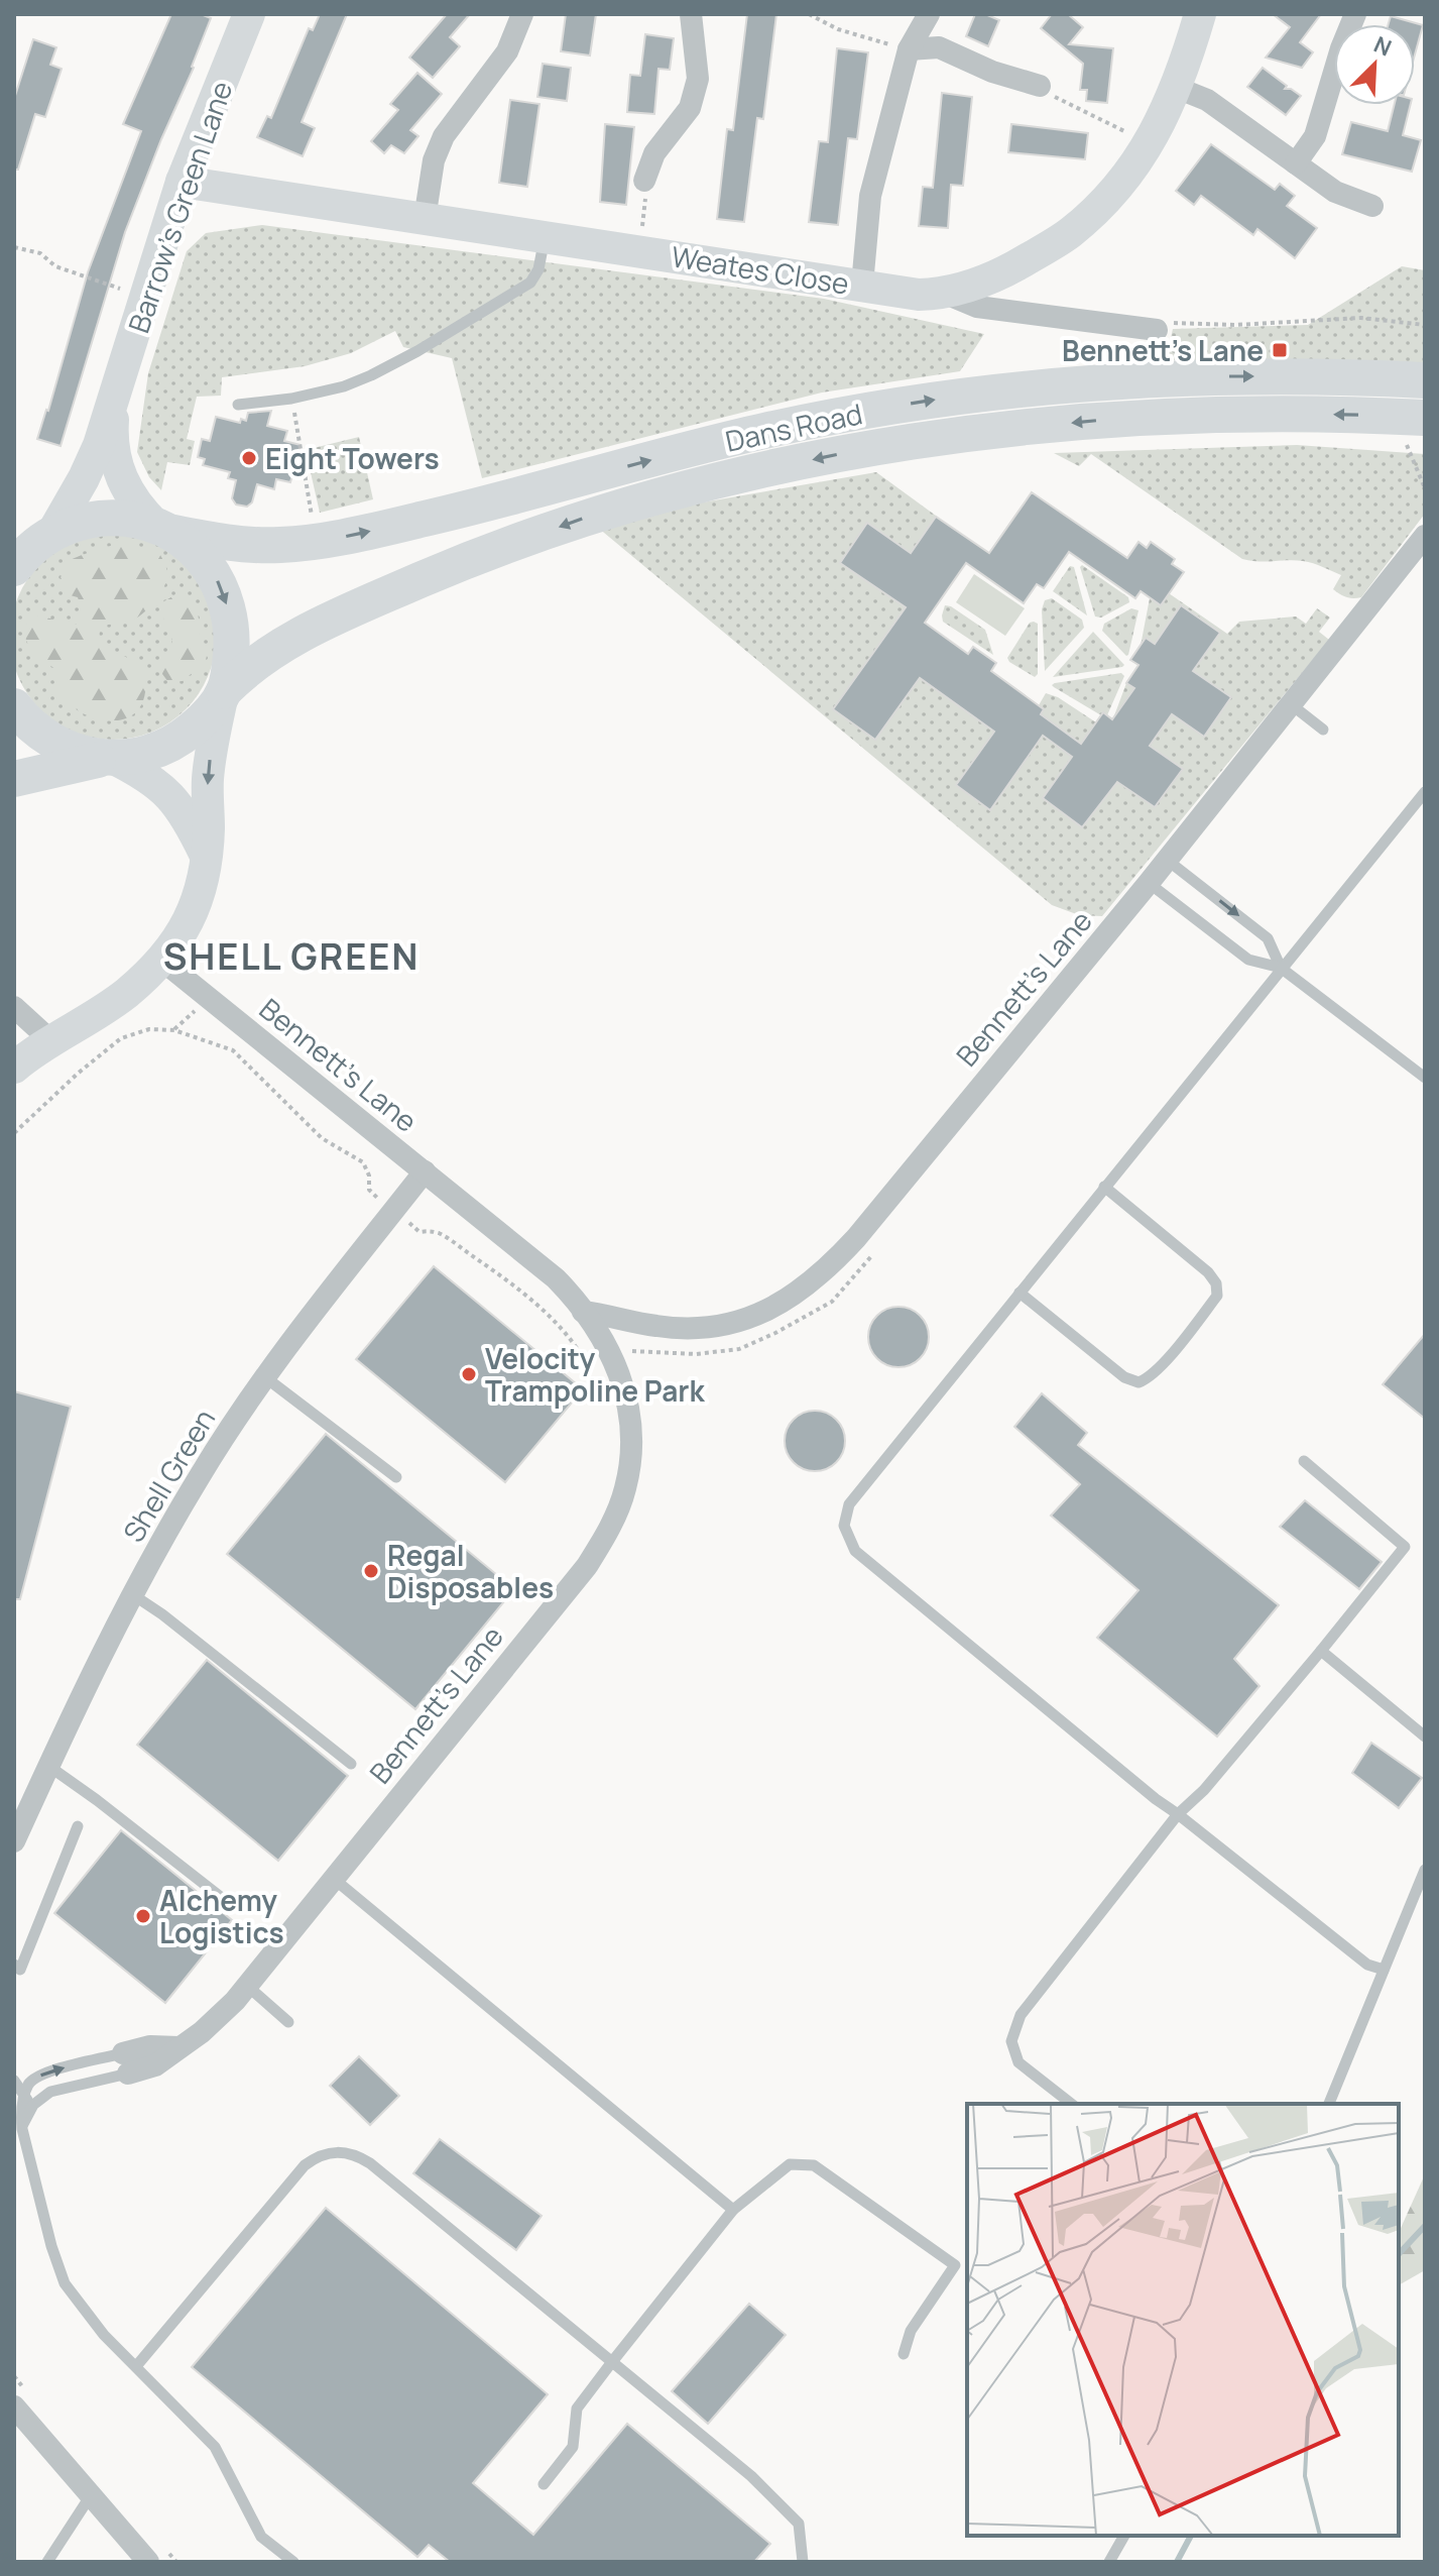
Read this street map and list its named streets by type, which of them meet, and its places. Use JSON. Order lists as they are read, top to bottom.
{
  "streets": {
    "main road": ["Dans Road"],
    "street": [
      "Barrow's Green Lane",
      "Weates Close",
      "Bennett's Lane",
      "Shell Green"
    ]
  },
  "crossings": [
    ["Barrow's Green Lane", "Weates Close"],
    ["Barrow's Green Lane", "Dans Road"],
    ["Bennett's Lane", "Shell Green"]
  ],
  "districts": ["SHELL GREEN"],
  "places": {
    "transit": ["Bennett's Lane"],
    "other": [
      "Eight Towers",
      "Velocity Trampoline Park",
      "Regal Disposables",
      "Alchemy Logistics"
    ]
  },
  "north": "top right"
}
